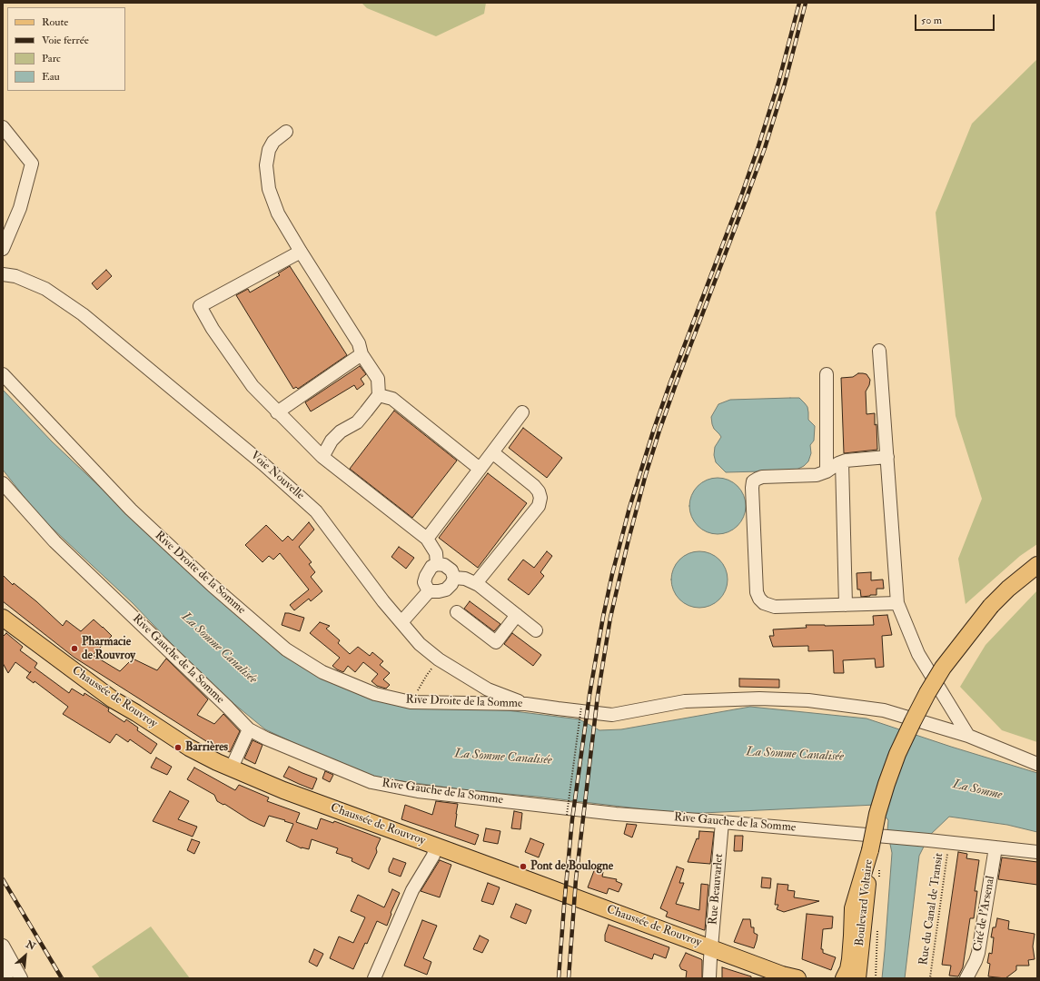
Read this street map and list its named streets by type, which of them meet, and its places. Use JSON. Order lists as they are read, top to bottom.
{
  "streets": {
    "main road": ["Chaussée de Rouvroy", "Boulevard Voltaire"],
    "street": [
      "Voie Nouvelle",
      "Rive Droite de la Somme",
      "Rive Gauche de la Somme",
      "Rue Beauvarlet",
      "Cité de l'Arsenal"
    ],
    "path": ["Rue du Canal de Transit"]
  },
  "crossings": [
    ["Voie Nouvelle", "Rive Droite de la Somme"],
    ["Rive Gauche de la Somme", "Rue Beauvarlet"],
    ["Rive Gauche de la Somme", "Rue du Canal de Transit"],
    ["Rive Gauche de la Somme", "Cité de l'Arsenal"],
    ["Chaussée de Rouvroy", "Rue Beauvarlet"]
  ],
  "water": ["La Somme Canalisée", "La Somme"],
  "places": ["Pharmacie de Rouvroy", "Barrières", "Pont de Boulogne"],
  "legend": [
    "Route",
    "Voie ferrée",
    "Parc",
    "Eau"
  ],
  "scale_bar": "50 m",
  "north": "top right"
}
